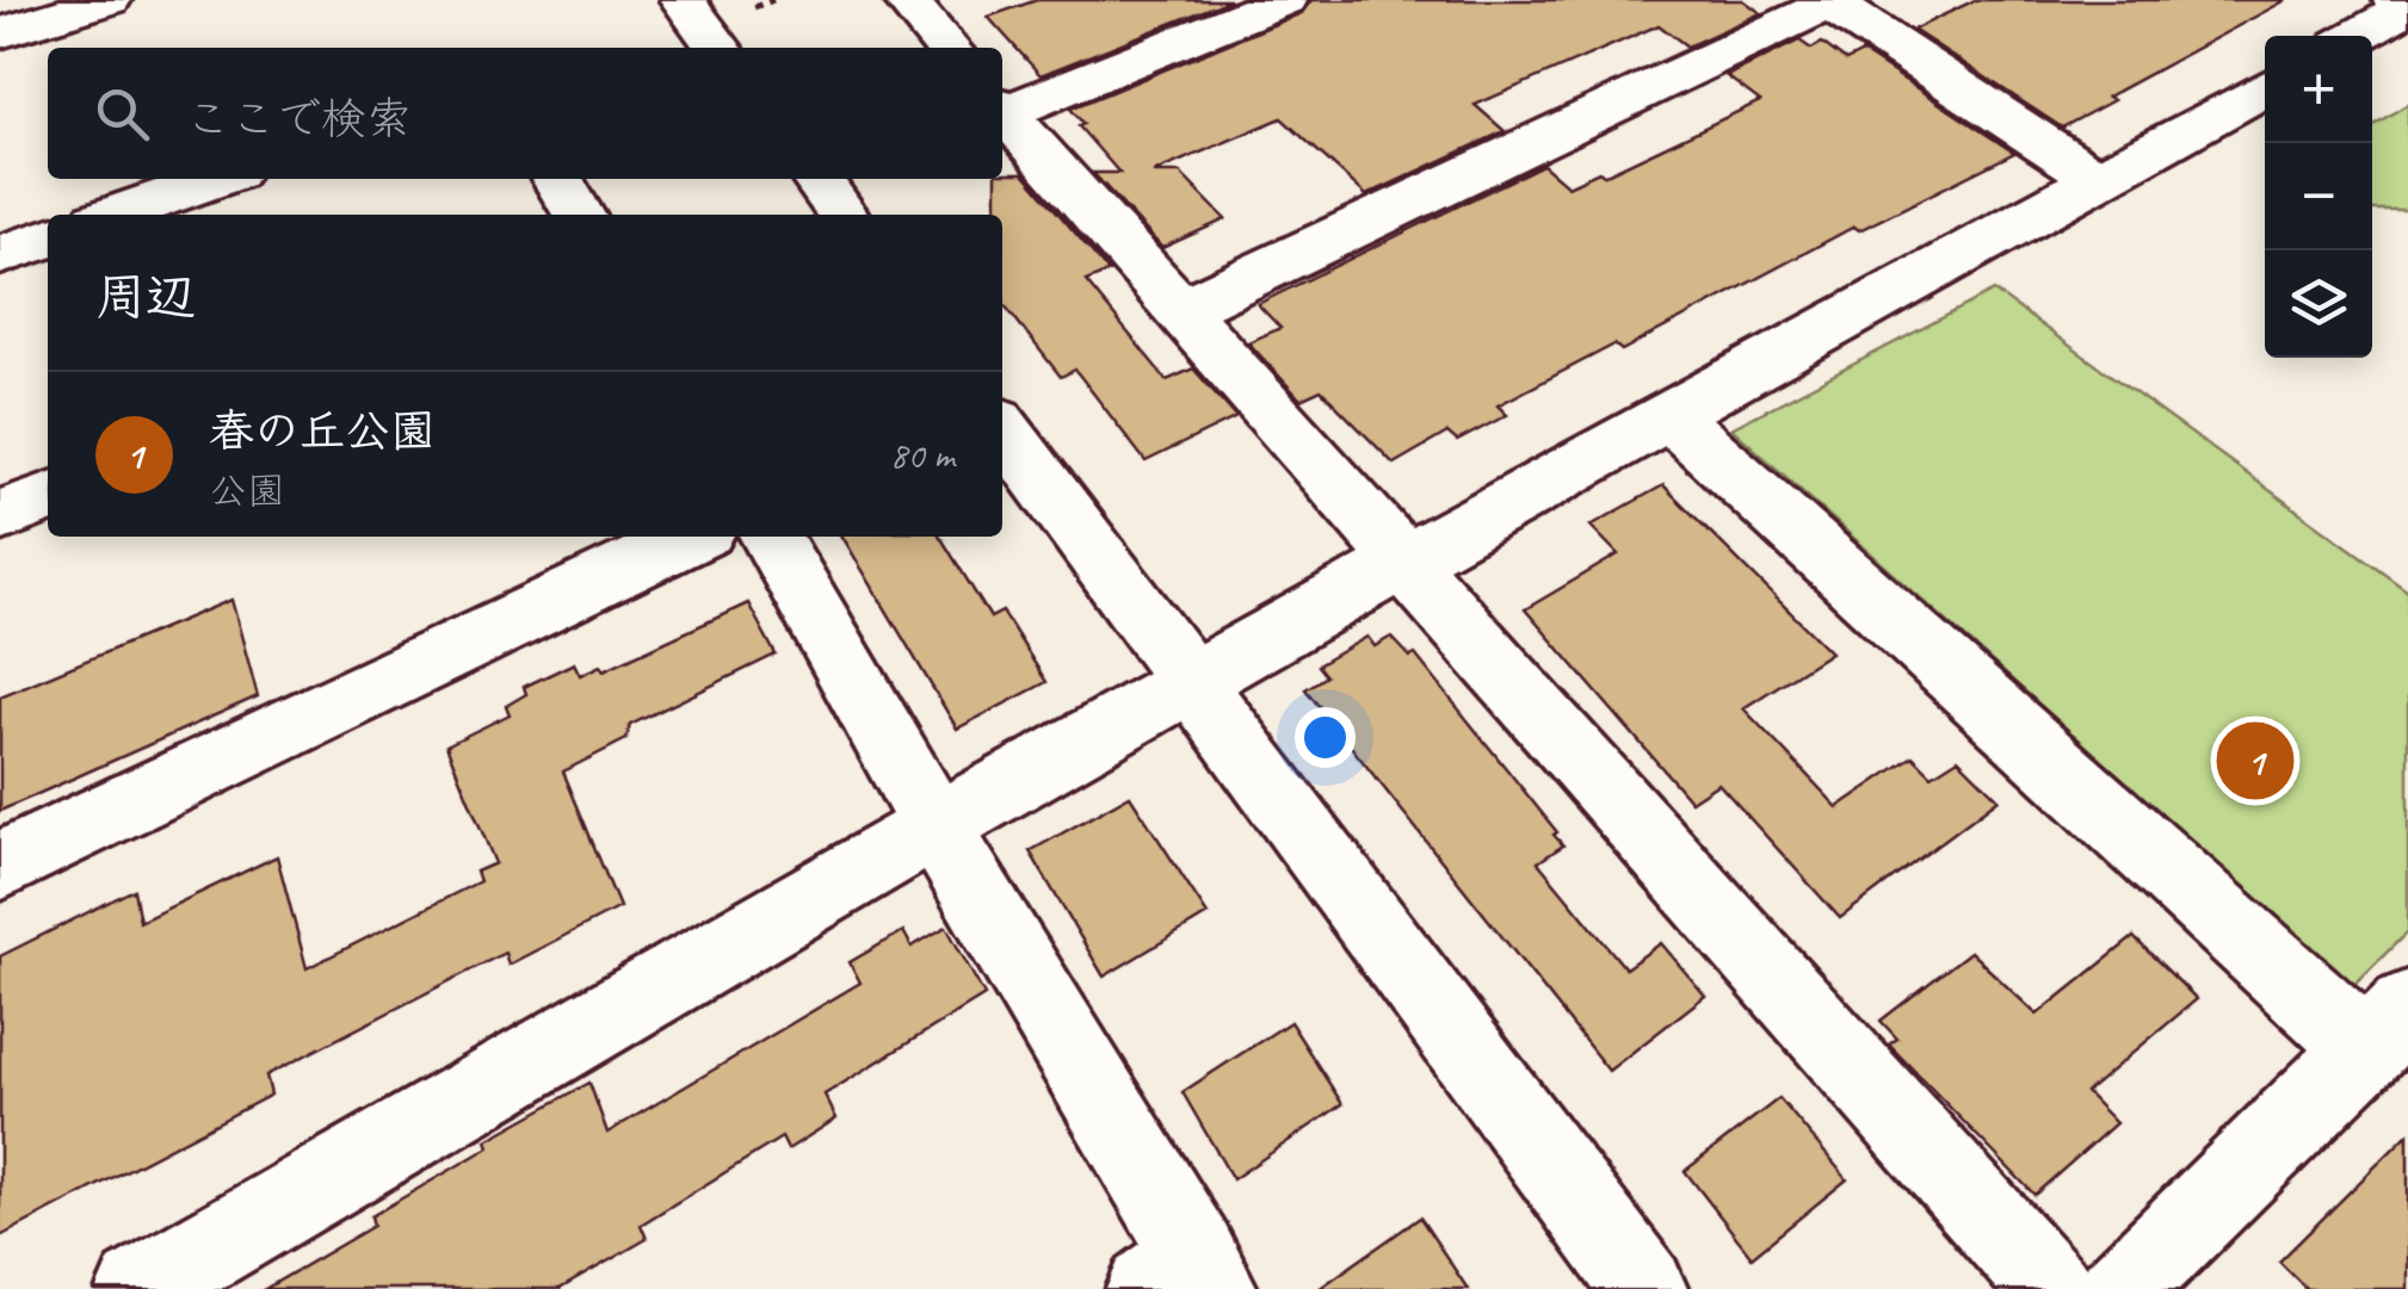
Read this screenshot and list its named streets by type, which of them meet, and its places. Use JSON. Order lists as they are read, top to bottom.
{
  "page": {
    "map_buttons": ["+", "−"],
    "search": "ここで検索",
    "heading": "周辺",
    "list": [
      {
        "mark": "1",
        "name": "春の丘公園",
        "note": "公園",
        "value": "80 m"
      }
    ],
    "pins": "1"
  }
}
